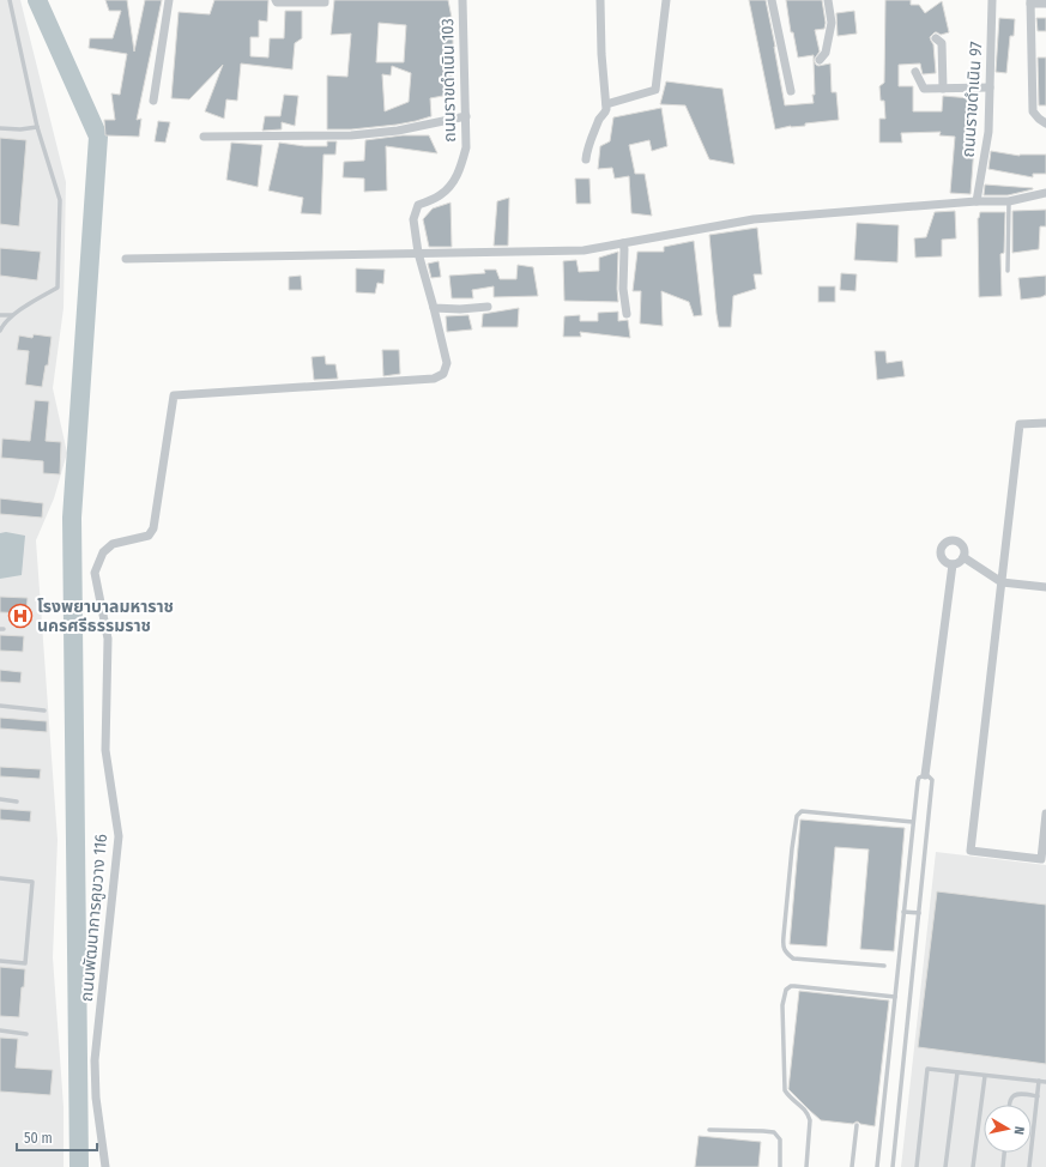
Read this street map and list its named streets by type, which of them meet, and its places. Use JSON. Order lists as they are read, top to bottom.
{
  "streets": {
    "street": ["ถนนราขดำเนิน 103", "ถนนราขดำเนิน 97", "ถนนพัฒนาการคูขวาง 116"]
  },
  "crossings": [
    ["ถนนราขดำเนิน 103", "ถนนพัฒนาการคูขวาง 116"]
  ],
  "places": {
    "hospital": ["โรงพยาบาลมหาราช นครศรีธรรมราช"]
  },
  "scale_bar": "50 m",
  "north": "right"
}
